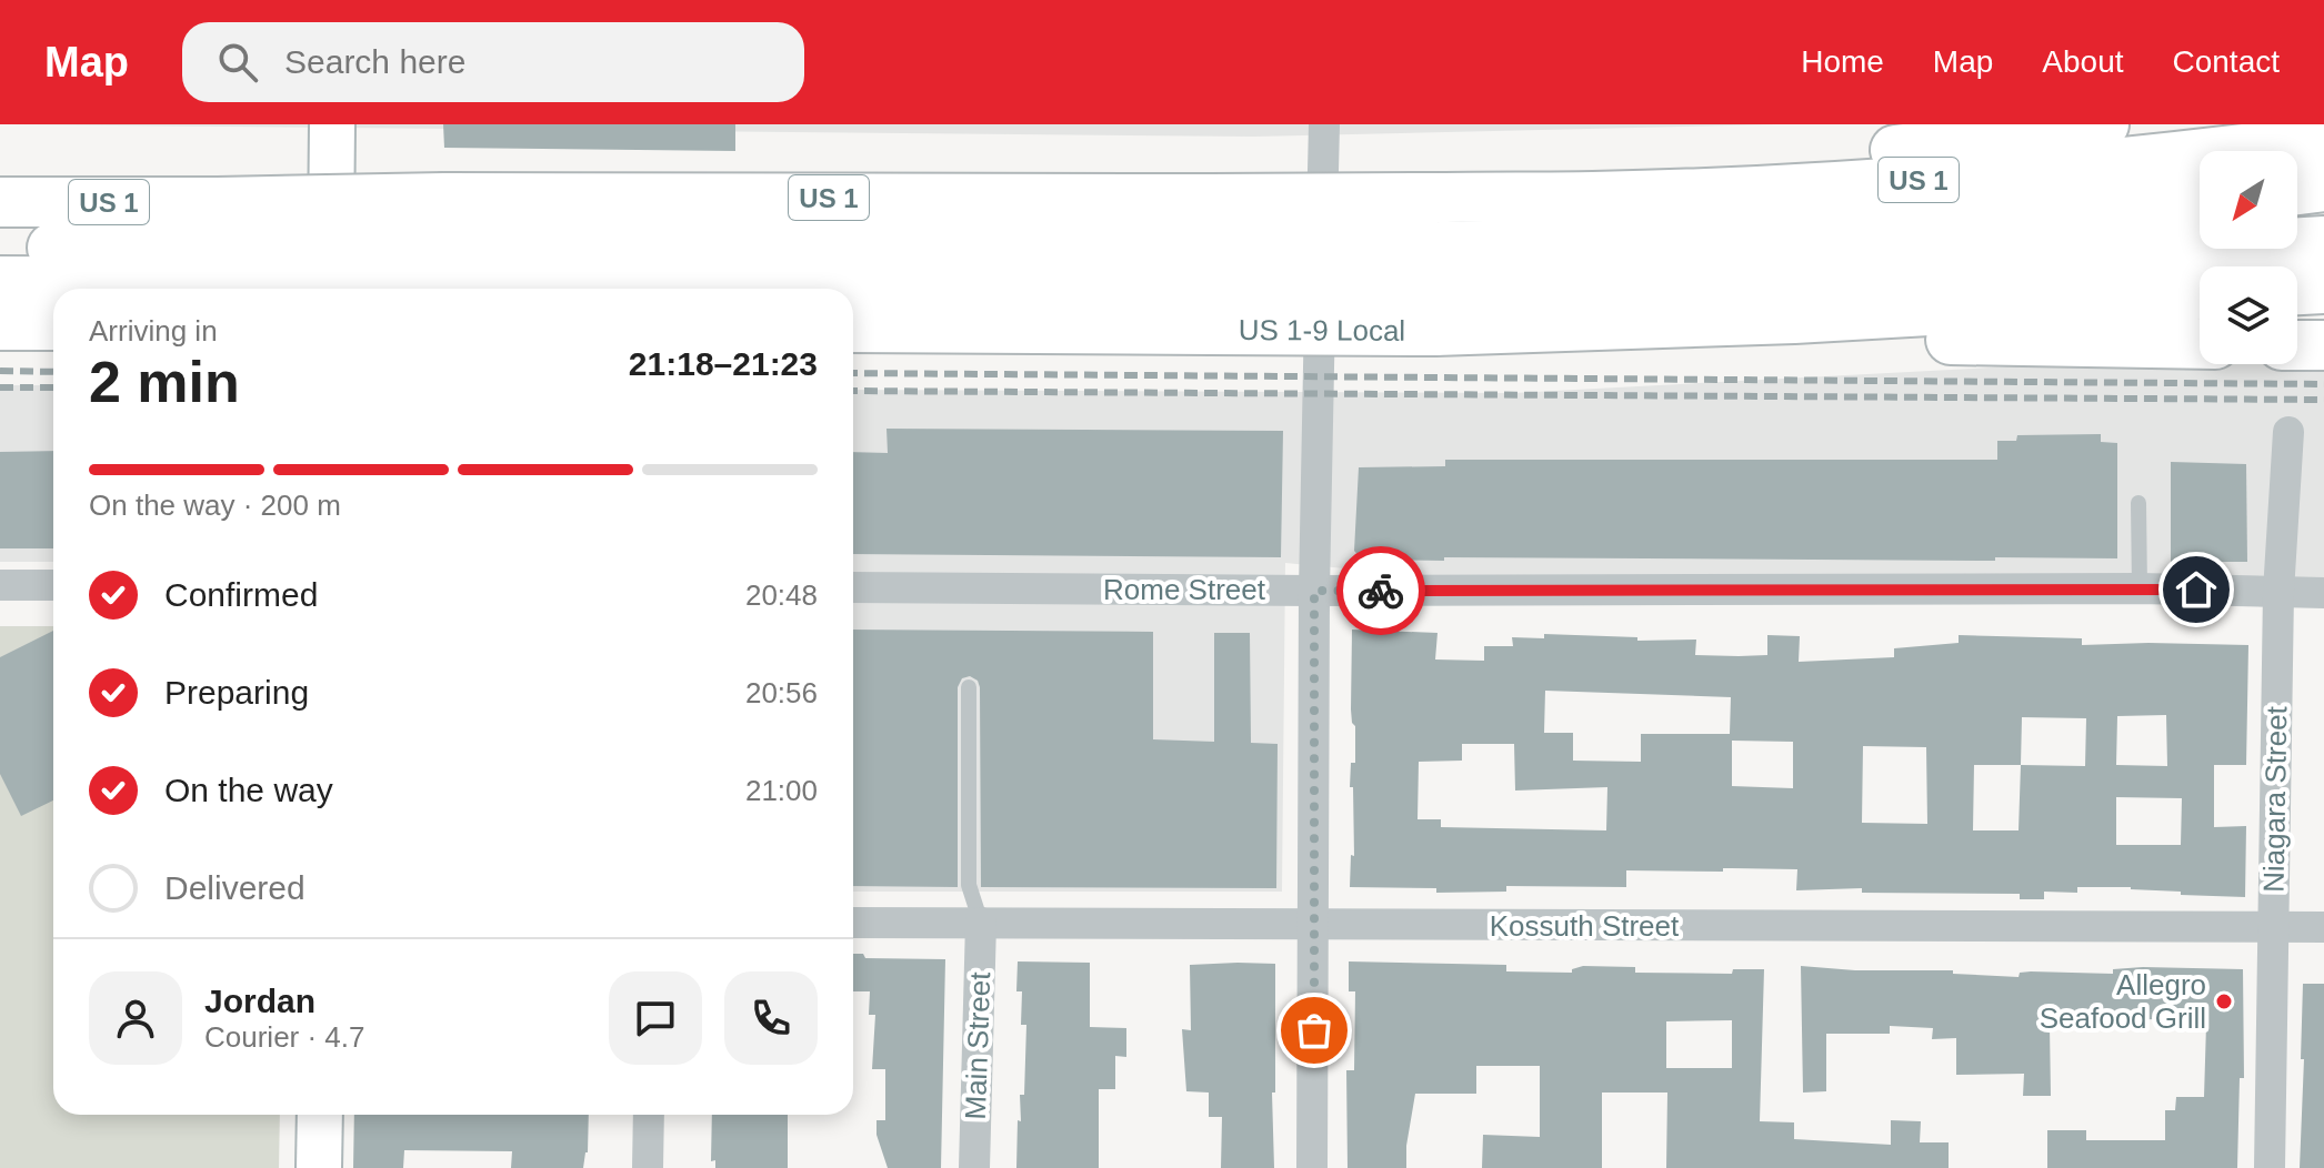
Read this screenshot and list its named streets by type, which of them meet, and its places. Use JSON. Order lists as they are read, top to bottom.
{
  "streets": {
    "highway": ["US 1", "US 1-9 Local"],
    "street": [
      "Rome Street",
      "Niagara Street",
      "Kossuth Street",
      "Main Street"
    ]
  },
  "crossings": [
    ["US 1", "US 1-9 Local"],
    ["Rome Street", "Niagara Street"],
    ["Niagara Street", "Kossuth Street"],
    ["Kossuth Street", "Main Street"]
  ],
  "places": ["Allegro Seafood Grill"],
  "north": "bottom left",
  "page": {
    "header": "Map",
    "search": "Search here",
    "nav": [
      "Home",
      "Map",
      "About",
      "Contact"
    ],
    "heading": ["2 min", "Arriving in", "21:18–21:23"],
    "panel": ["Jordan", "Courier · 4.7"],
    "bar": "On the way · 200 m",
    "list": [
      ["Confirmed", "20:48"],
      ["Preparing", "20:56"],
      ["On the way", "21:00"],
      "Delivered"
    ]
  }
}
